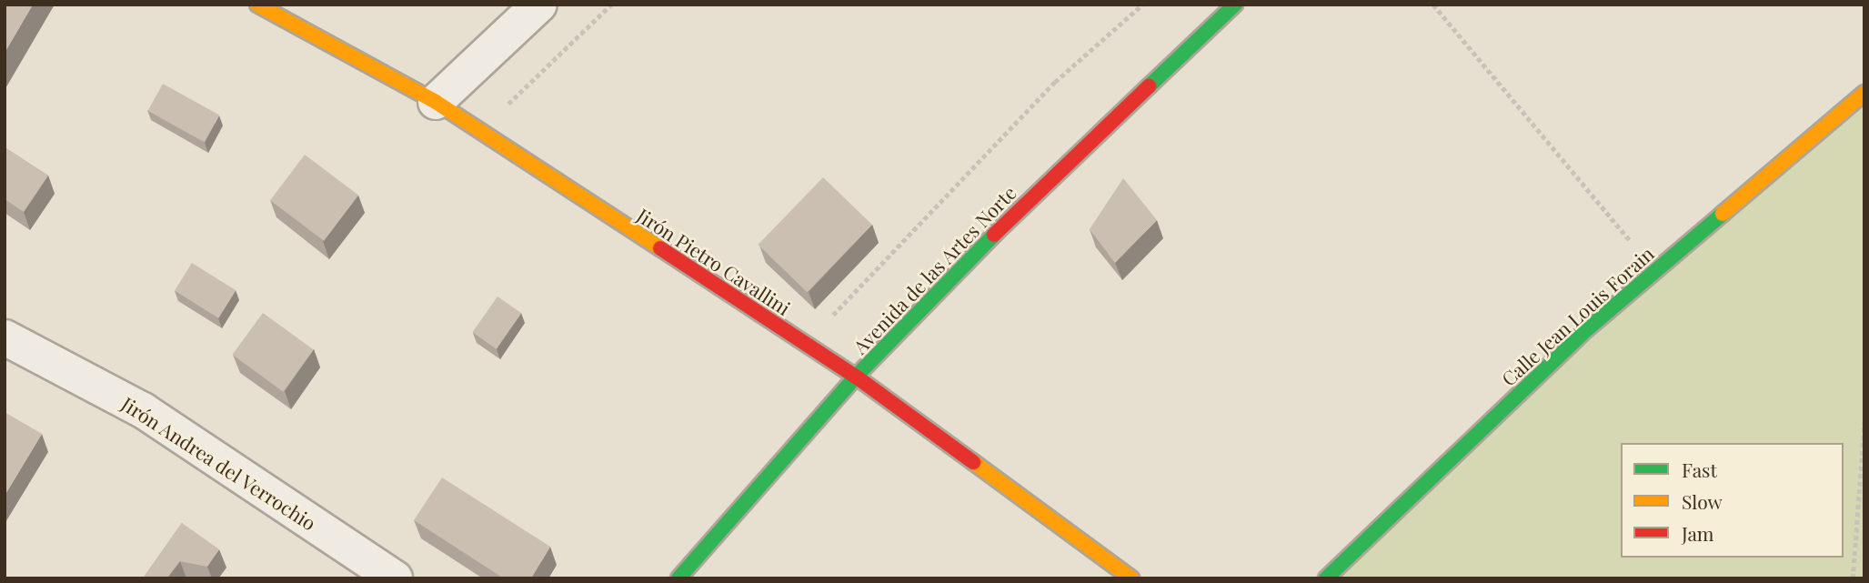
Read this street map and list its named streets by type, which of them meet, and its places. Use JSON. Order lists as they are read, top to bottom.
{
  "streets": {
    "street": [
      "Jirón Pietro Cavallini",
      "Avenida de las Artes Norte",
      "Calle Jean Louis Forain",
      "Jirón Andrea del Verrochio"
    ]
  },
  "crossings": [
    ["Jirón Pietro Cavallini", "Avenida de las Artes Norte"]
  ],
  "legend": ["Fast", "Slow", "Jam"]
}
